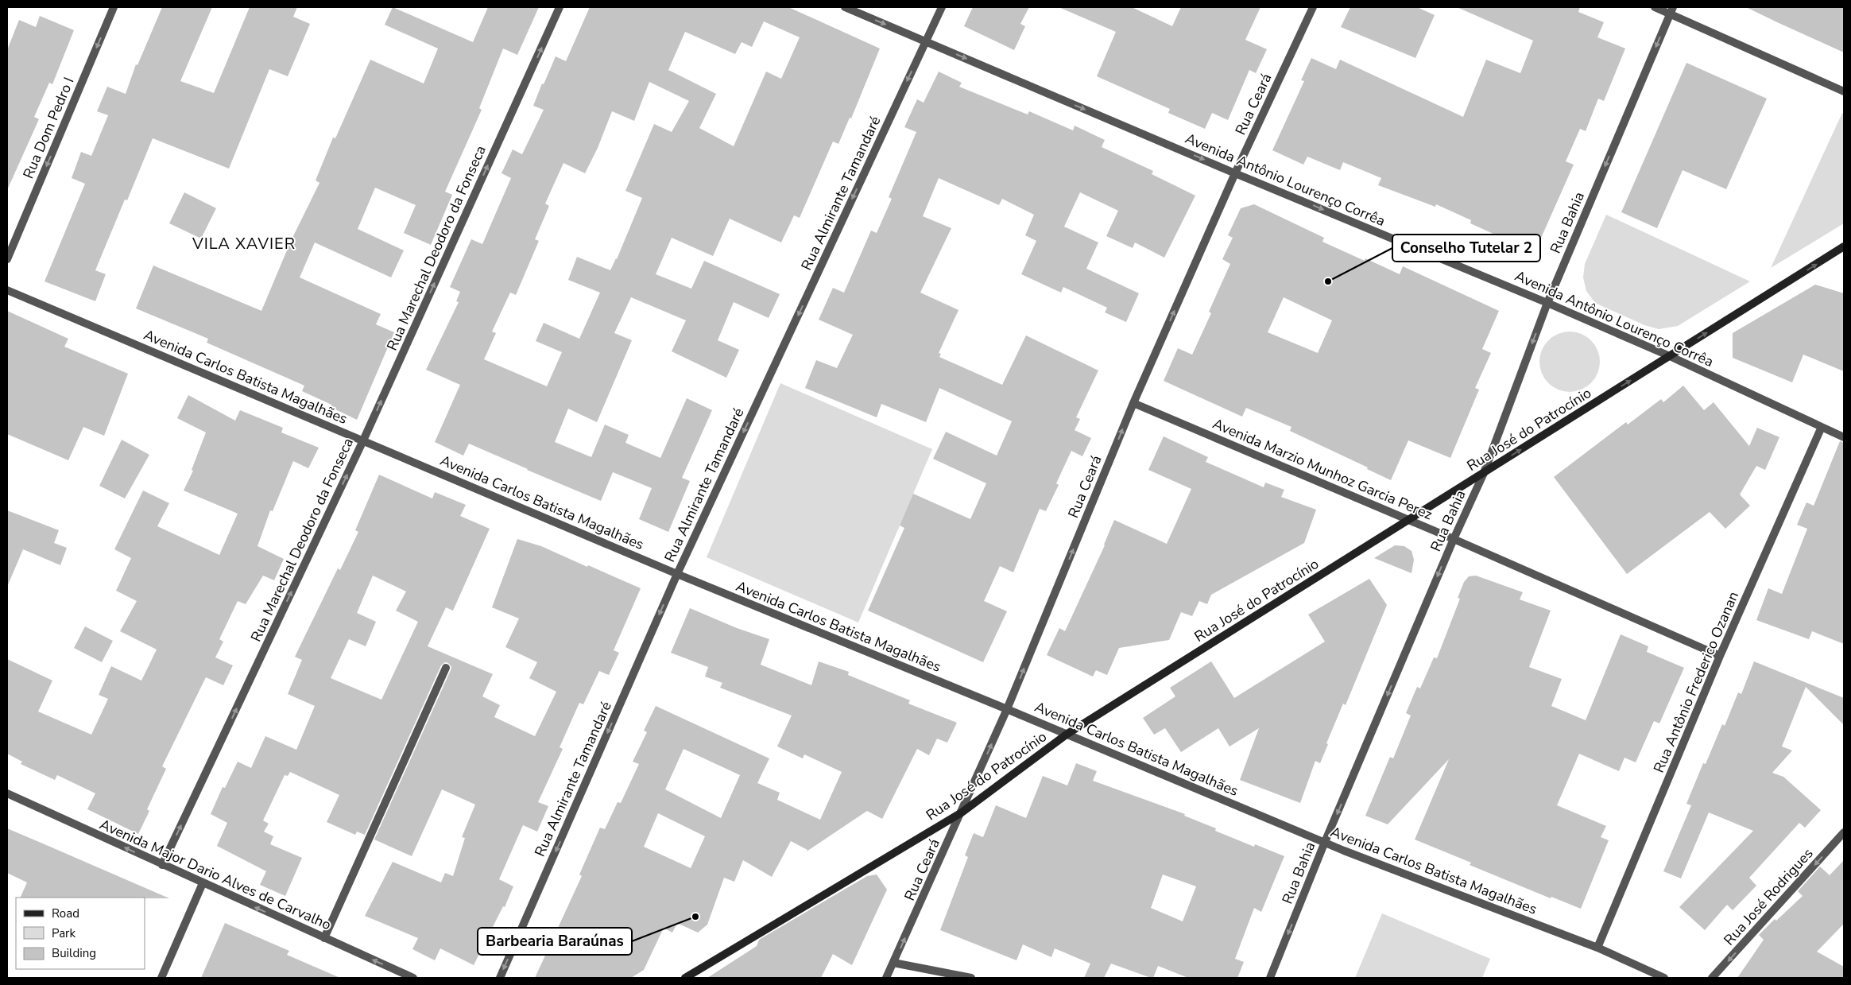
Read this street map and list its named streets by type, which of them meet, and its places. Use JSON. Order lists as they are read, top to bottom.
{
  "streets": {
    "street": [
      "Rua Ceará",
      "Rua Dom Pedro I",
      "Avenida Antônio Lourenço Corrêa",
      "Rua Almirante Tamandaré",
      "Rua Bahia",
      "Rua Marechal Deodoro da Fonseca",
      "Avenida Carlos Batista Magalhães",
      "Rua José do Patrocínio",
      "Avenida Marzio Munhoz Garcia Perez",
      "Rua Antônio Frederico Ozanan",
      "Avenida Major Dario Alves de Carvalho",
      "Rua José Rodrigues"
    ]
  },
  "crossings": [
    ["Rua Ceará", "Avenida Antônio Lourenço Corrêa"],
    ["Rua Ceará", "Avenida Carlos Batista Magalhães"],
    ["Rua Ceará", "Rua José do Patrocínio"],
    ["Rua Ceará", "Avenida Marzio Munhoz Garcia Perez"],
    ["Avenida Antônio Lourenço Corrêa", "Rua Almirante Tamandaré"],
    ["Avenida Antônio Lourenço Corrêa", "Rua Bahia"],
    ["Avenida Antônio Lourenço Corrêa", "Rua José do Patrocínio"],
    ["Avenida Antônio Lourenço Corrêa", "Rua Antônio Frederico Ozanan"],
    ["Rua Almirante Tamandaré", "Avenida Carlos Batista Magalhães"],
    ["Rua Bahia", "Avenida Carlos Batista Magalhães"],
    ["Rua Bahia", "Rua José do Patrocínio"],
    ["Rua Bahia", "Avenida Marzio Munhoz Garcia Perez"],
    ["Rua Marechal Deodoro da Fonseca", "Avenida Carlos Batista Magalhães"],
    ["Rua Marechal Deodoro da Fonseca", "Avenida Major Dario Alves de Carvalho"],
    ["Avenida Carlos Batista Magalhães", "Rua José do Patrocínio"],
    ["Avenida Carlos Batista Magalhães", "Rua Antônio Frederico Ozanan"],
    ["Rua José do Patrocínio", "Avenida Marzio Munhoz Garcia Perez"],
    ["Avenida Marzio Munhoz Garcia Perez", "Rua Antônio Frederico Ozanan"]
  ],
  "one_way": [
    "Rua Ceará",
    "Rua Dom Pedro I",
    "Avenida Antônio Lourenço Corrêa",
    "Rua Almirante Tamandaré",
    "Rua Bahia",
    "Rua Marechal Deodoro da Fonseca",
    "Avenida Major Dario Alves de Carvalho",
    "Rua José Rodrigues"
  ],
  "districts": ["VILA XAVIER"],
  "places": ["Conselho Tutelar 2", "Barbearia Baraúnas"],
  "legend": ["Road", "Park", "Building"]
}
